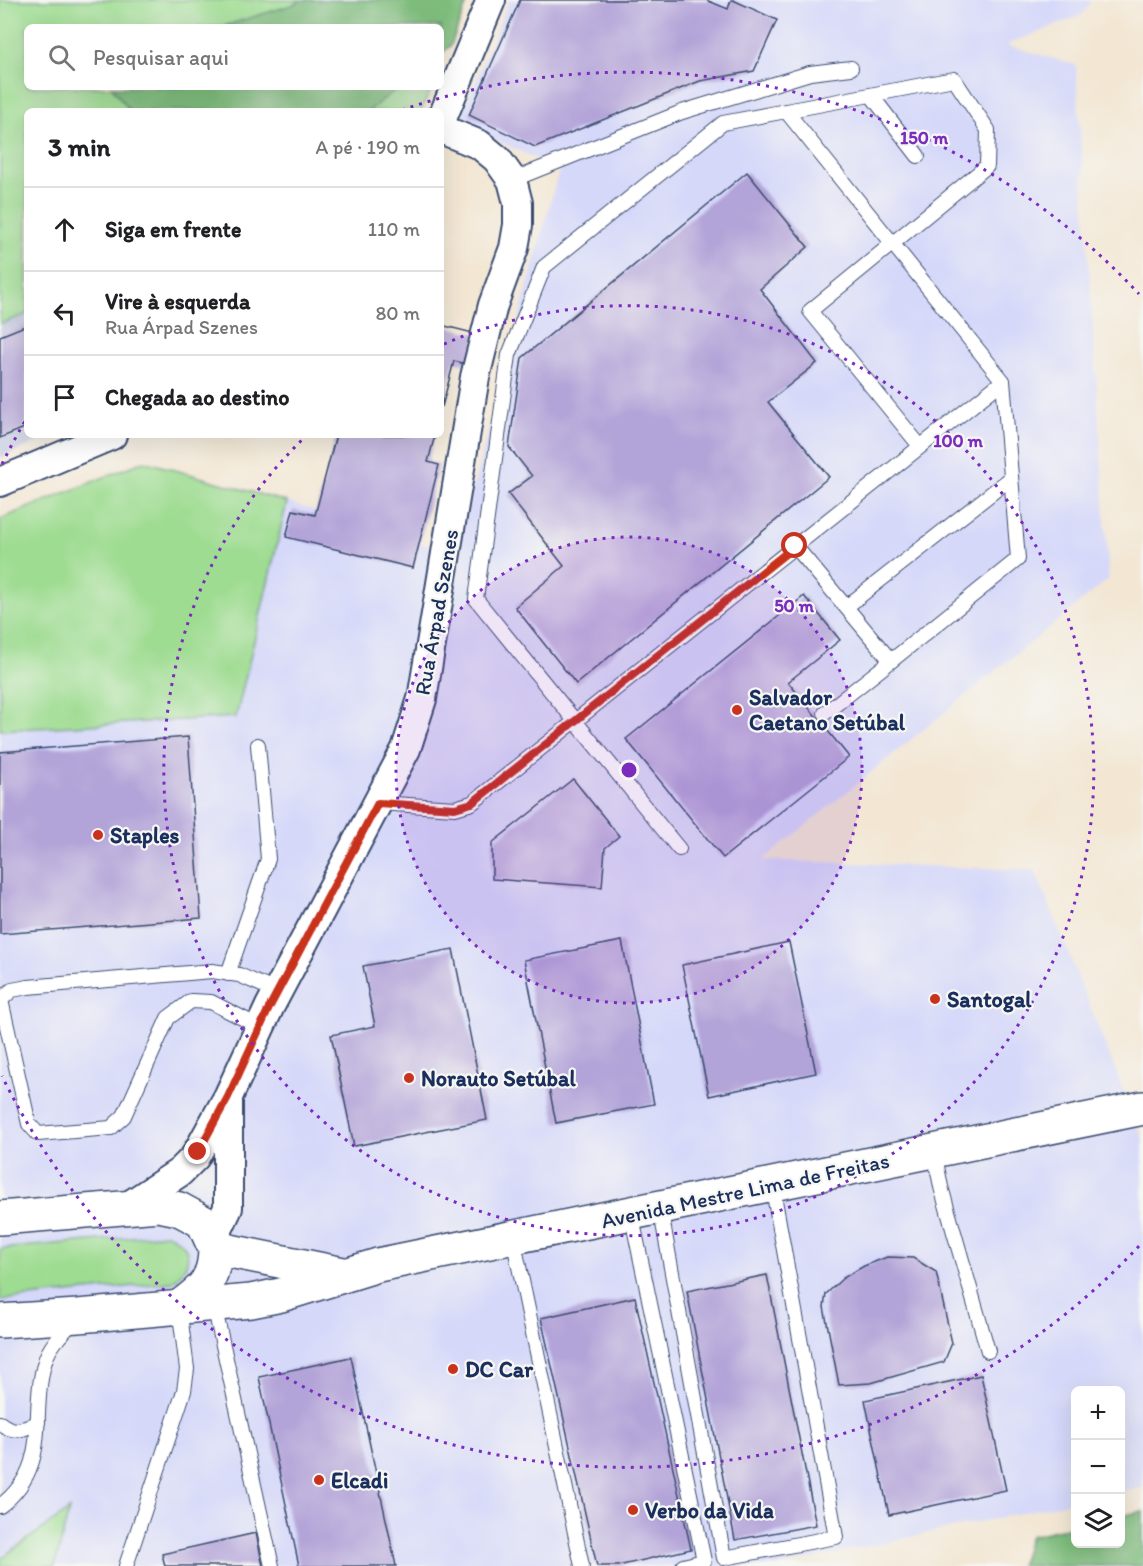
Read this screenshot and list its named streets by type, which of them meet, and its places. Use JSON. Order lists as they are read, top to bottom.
{
  "streets": {
    "main road": ["Avenida Mestre Lima de Freitas"],
    "street": ["Rua Árpad Szenes"]
  },
  "crossings": [
    ["Rua Árpad Szenes", "Avenida Mestre Lima de Freitas"]
  ],
  "places": [
    "Salvador Caetano Setúbal",
    "Staples",
    "Santogal",
    "Norauto Setúbal",
    "DC Car",
    "Elcadi",
    "Verbo da Vida"
  ],
  "page": {
    "search": "Pesquisar aqui",
    "heading": ["3 min", "A pé · 190 m"],
    "list": [
      ["Siga em frente", "110 m"],
      ["Vire à esquerda", "Rua Árpad Szenes", "80 m"],
      "Chegada ao destino"
    ],
    "map_buttons": ["+", "−"]
  },
  "rings": ["150 m", "100 m", "50 m"]
}
